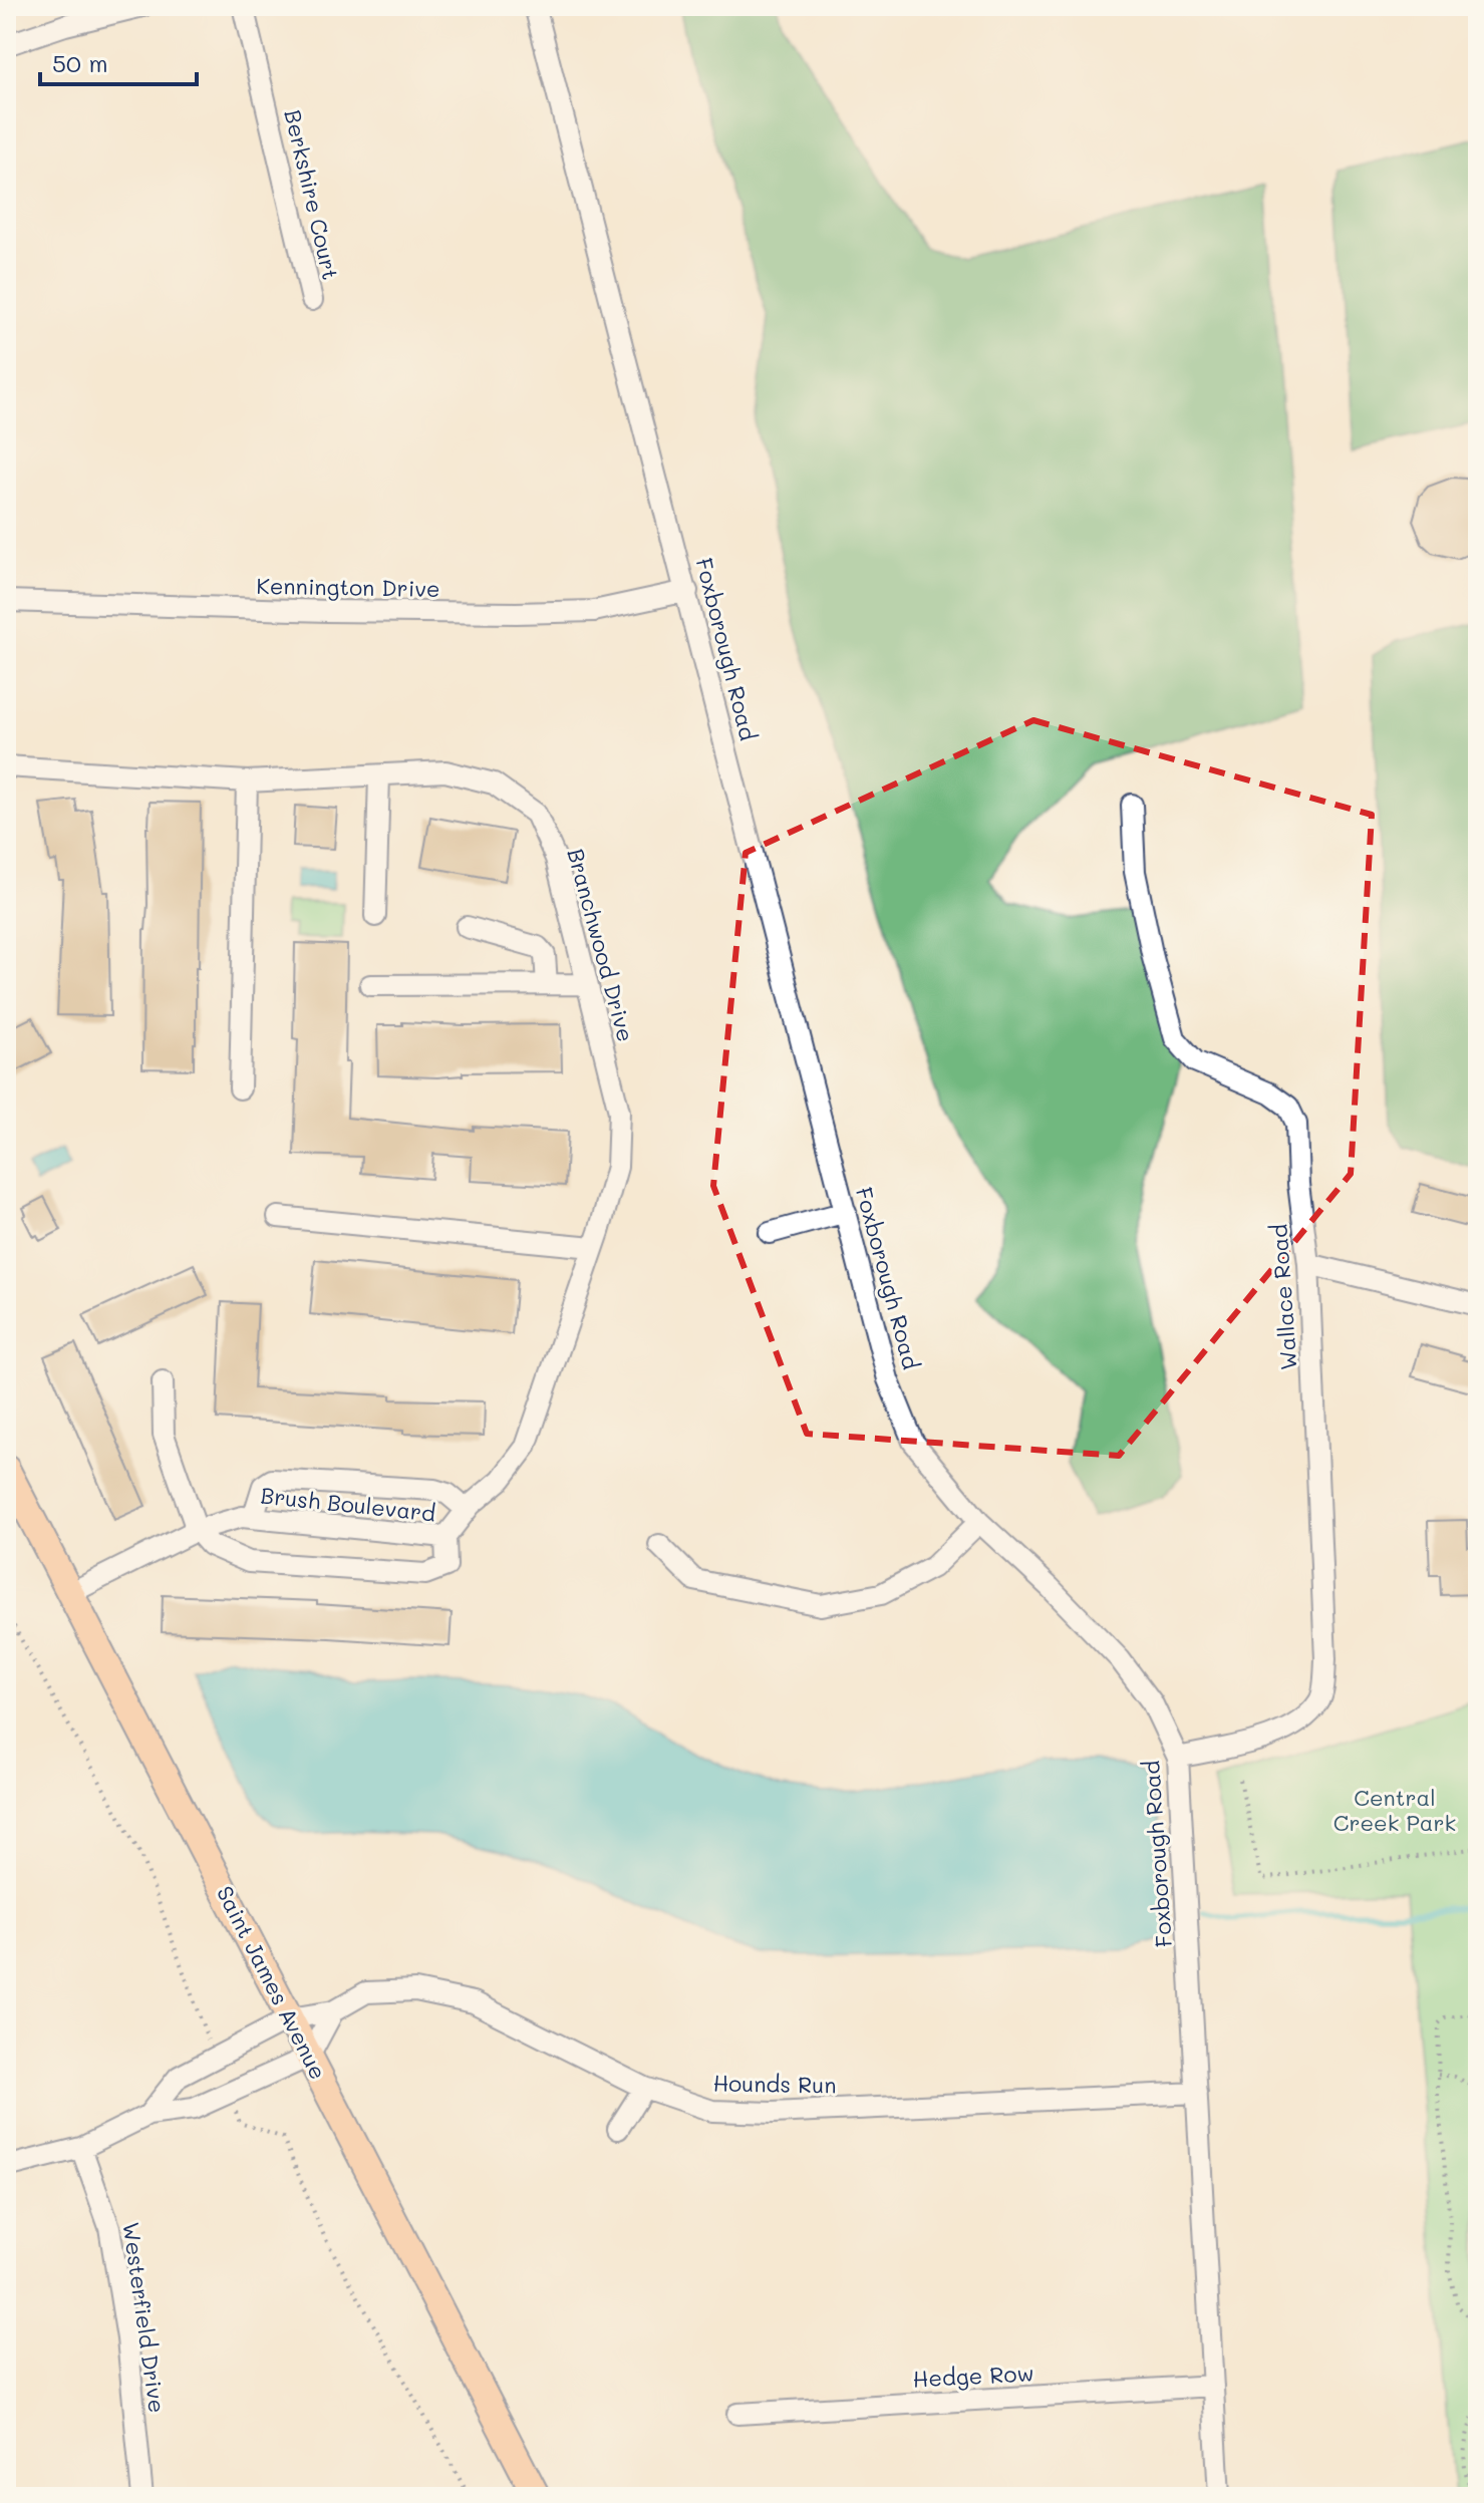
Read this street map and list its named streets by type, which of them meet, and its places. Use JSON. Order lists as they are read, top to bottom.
{
  "streets": {
    "main road": ["Saint James Avenue"],
    "street": [
      "Berkshire Court",
      "Kennington Drive",
      "Foxborough Road",
      "Branchwood Drive",
      "Wallace Road",
      "Brush Boulevard",
      "Hounds Run",
      "Westerfield Drive",
      "Hedge Row"
    ]
  },
  "crossings": [
    ["Kennington Drive", "Foxborough Road"],
    ["Foxborough Road", "Wallace Road"],
    ["Foxborough Road", "Hounds Run"],
    ["Foxborough Road", "Hedge Row"],
    ["Branchwood Drive", "Brush Boulevard"],
    ["Brush Boulevard", "Saint James Avenue"],
    ["Saint James Avenue", "Hounds Run"]
  ],
  "parks": ["Central Creek Park"],
  "scale_bar": "50 m"
}
